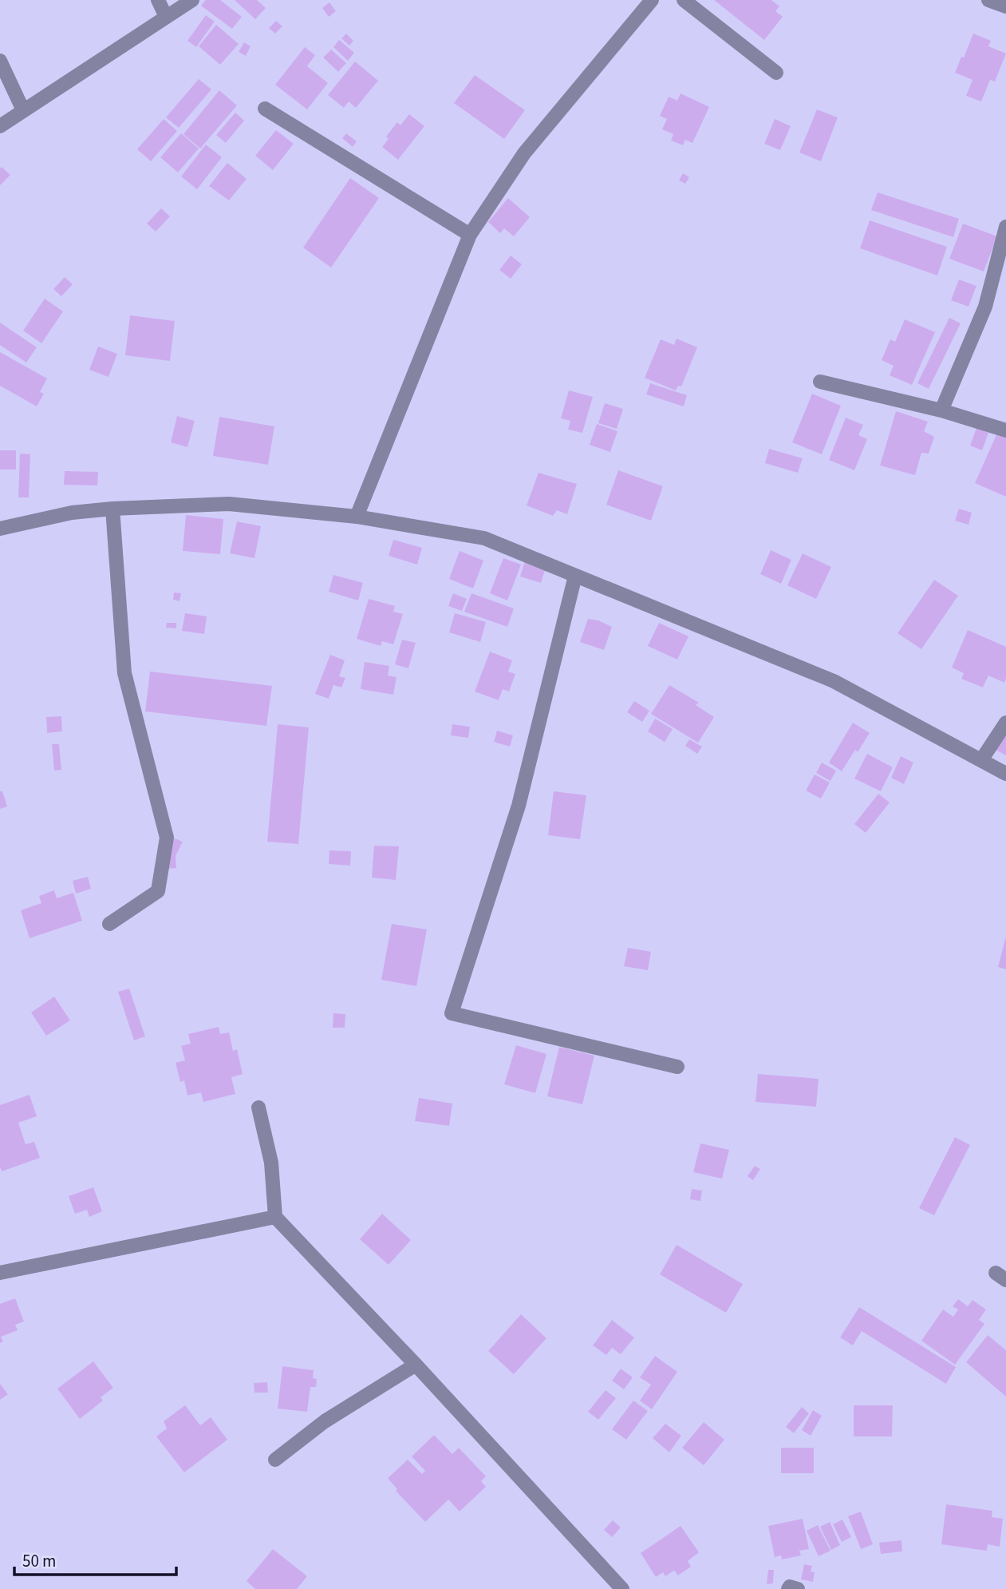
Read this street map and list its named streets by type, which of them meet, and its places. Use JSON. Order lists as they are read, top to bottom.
{
  "scale_bar": "50 m"
}
